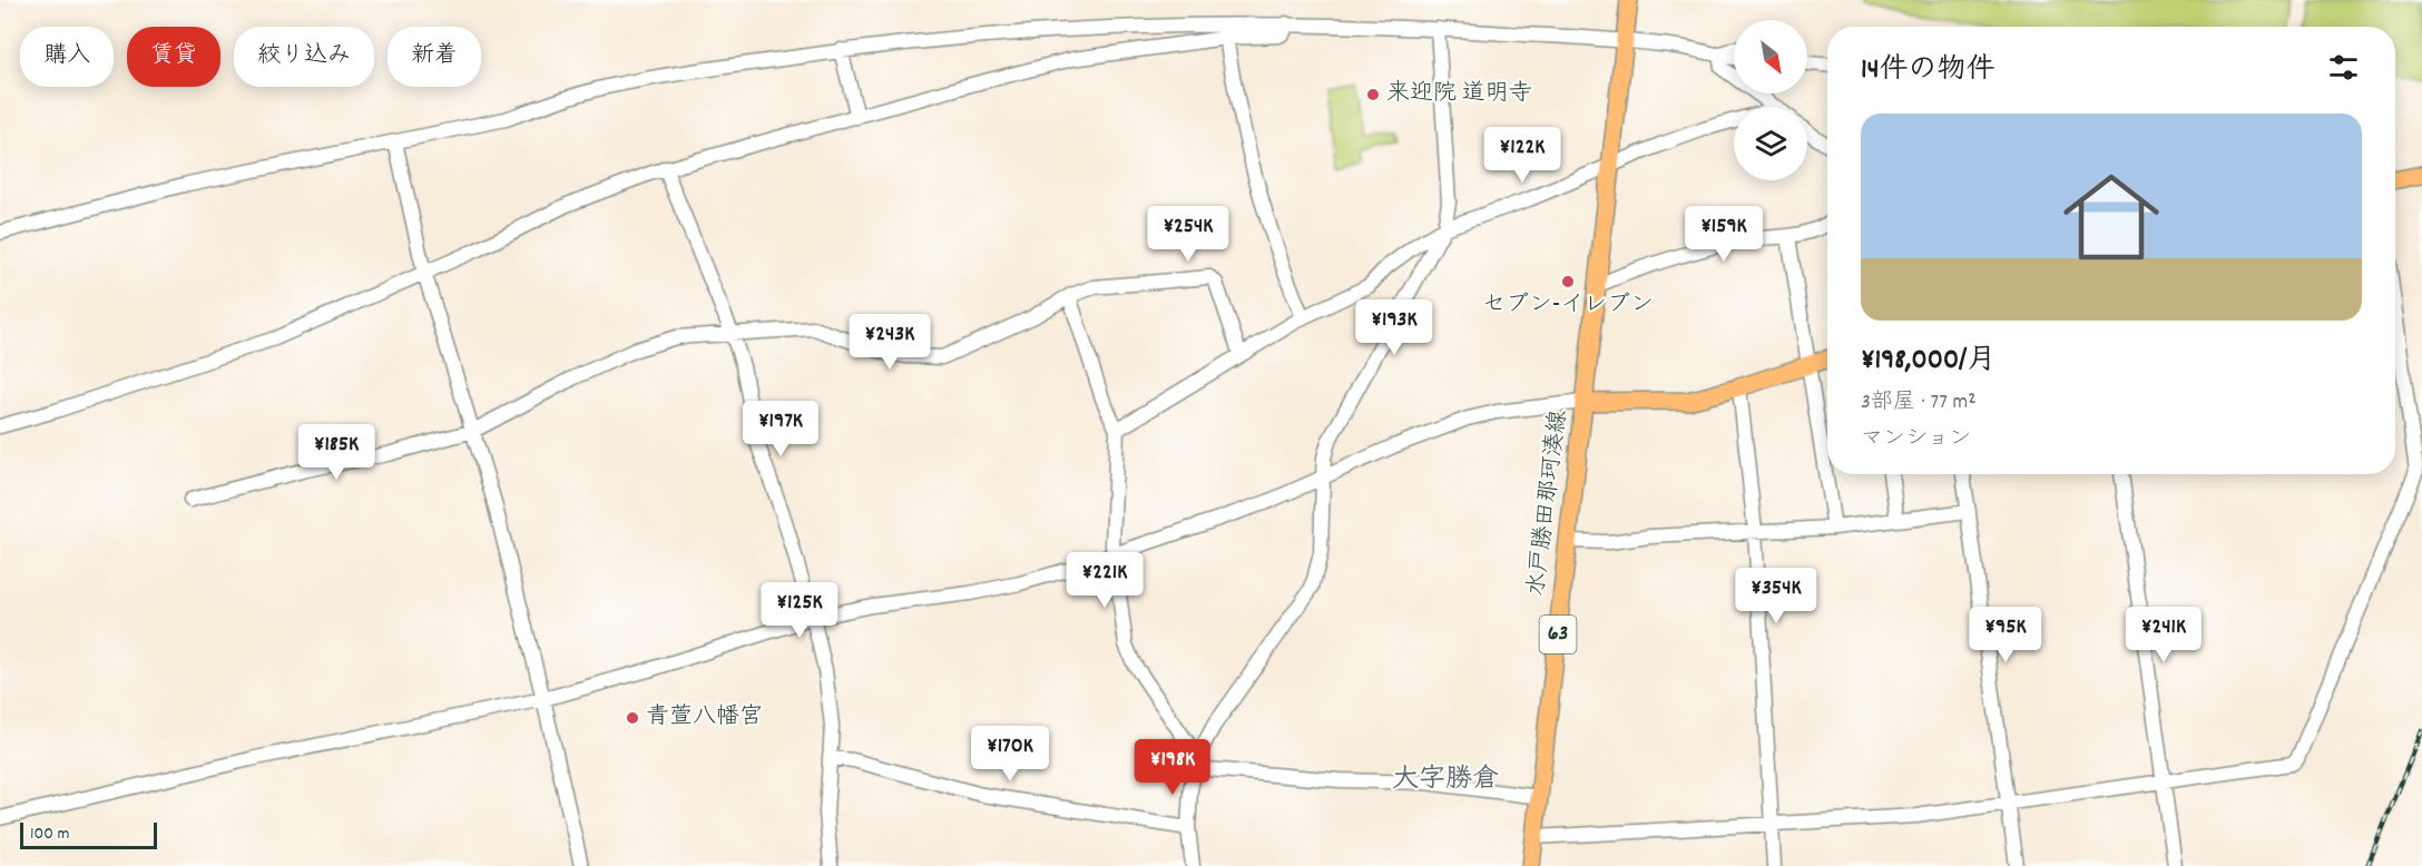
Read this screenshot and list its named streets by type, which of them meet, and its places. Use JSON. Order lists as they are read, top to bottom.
{
  "streets": {
    "main road": ["水戸勝田那珂湊線", "63"]
  },
  "districts": ["大字勝倉"],
  "places": ["来迎院 道明寺", "セブン-イレブン", "青萱八幡宮"],
  "scale_bar": "100 m",
  "north": "bottom right",
  "page": {
    "chip": [
      "購入",
      "賃貸",
      "絞り込み",
      "新着"
    ],
    "heading": "14件の物件",
    "list": [
      {
        "name": "¥198,000/月",
        "note": "3部屋 · 77 m² · マンション"
      }
    ],
    "price": [
      "¥122K",
      "¥254K",
      "¥159K",
      "¥193K",
      "¥243K",
      "¥197K",
      "¥185K",
      "¥221K",
      "¥354K",
      "¥125K",
      "¥95K",
      "¥241K",
      "¥170K",
      "¥198K"
    ],
    "scale": "100 m"
  }
}
